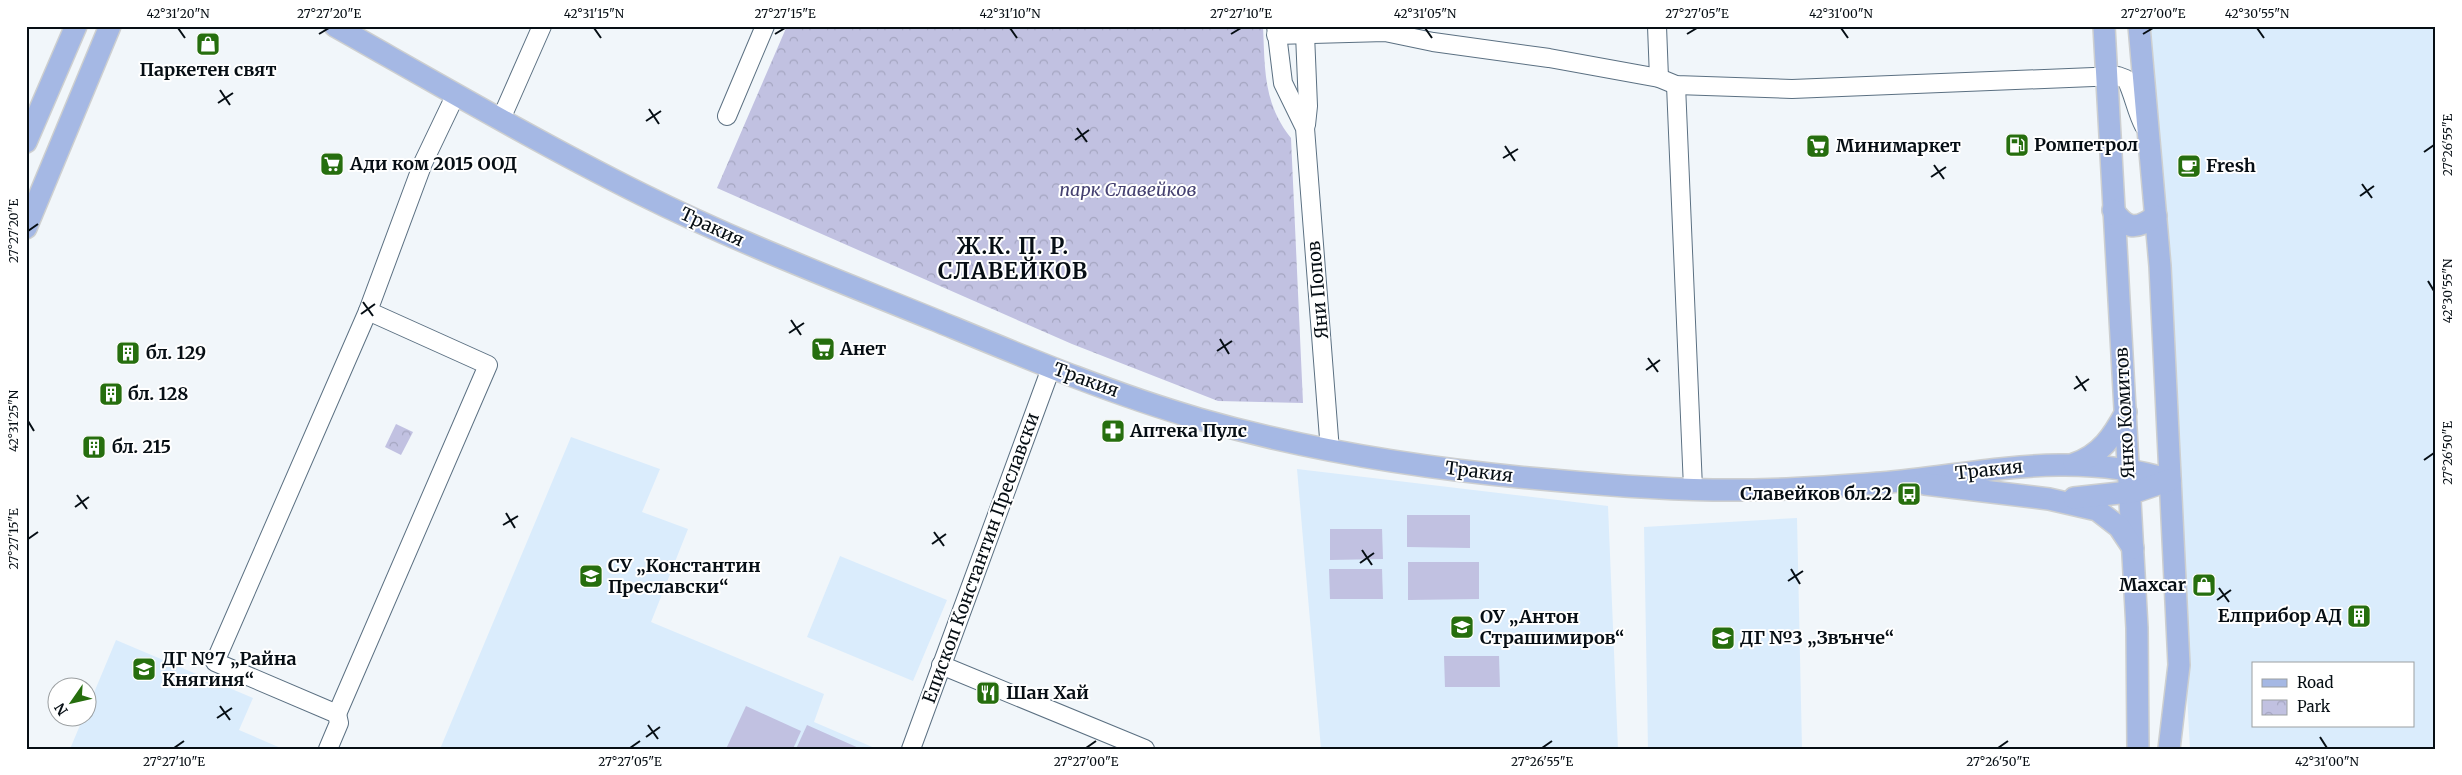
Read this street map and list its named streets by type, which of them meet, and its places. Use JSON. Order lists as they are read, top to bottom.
{
  "streets": {
    "main road": ["Тракия", "Янко Комитов"],
    "street": ["Яни Попов", "Епископ Константин Преславски"]
  },
  "crossings": [
    ["Тракия", "Яни Попов"],
    ["Тракия", "Янко Комитов"],
    ["Тракия", "Епископ Константин Преславски"]
  ],
  "districts": ["Ж.К. П. Р. СЛАВЕЙКОВ"],
  "parks": ["парк Славейков"],
  "places": {
    "shop": ["Паркетен свят", "Maxcar"],
    "fuel station": ["Ромпетрол"],
    "supermarket": ["Минимаркет", "Ади ком 2015 ООД", "Анет"],
    "cafe": ["Fresh"],
    "building": [
      "бл. 129",
      "бл. 128",
      "бл. 215",
      "Елприбор АД"
    ],
    "pharmacy": ["Аптека Пулс"],
    "bus stop": ["Славейков бл.22"],
    "school or university": [
      "СУ „Константин Преславски“",
      "ОУ „Антон Страшимиров“",
      "ДГ №3 „Звънче“",
      "ДГ №7 „Райна Княгиня“"
    ],
    "restaurant": ["Шан Хай"]
  },
  "legend": ["Road", "Park"],
  "north": "bottom left",
  "coordinates": [
    "42°31'20\"N",
    "27°27'20\"E",
    "42°31'15\"N",
    "27°27'15\"E",
    "42°31'10\"N",
    "27°27'10\"E",
    "42°31'05\"N",
    "27°27'05\"E",
    "42°31'00\"N",
    "27°27'00\"E",
    "42°30'55\"N",
    "27°26'55\"E",
    "42°31'25\"N",
    "27°26'50\"E"
  ]
}
